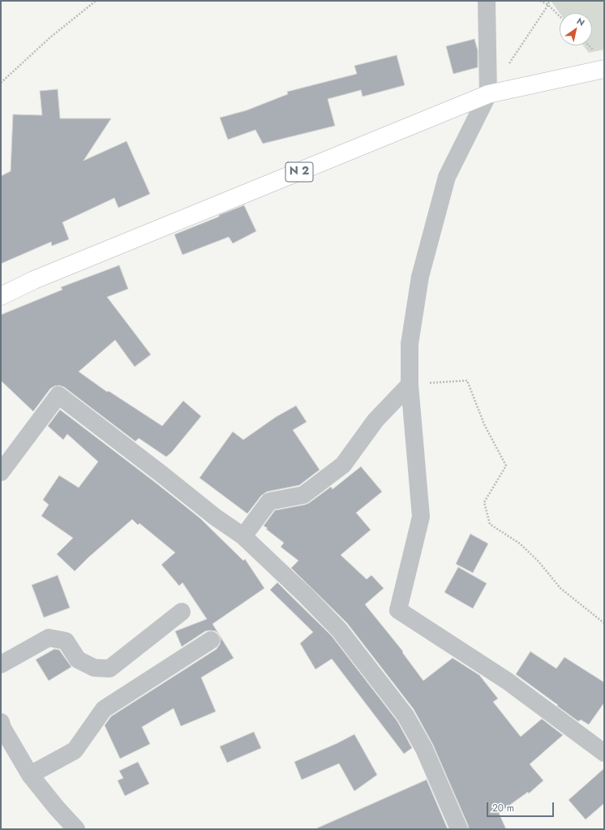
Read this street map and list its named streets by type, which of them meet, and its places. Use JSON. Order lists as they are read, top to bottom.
{
  "streets": {
    "main road": ["N 2"]
  },
  "scale_bar": "20 m",
  "north": "top right"
}
